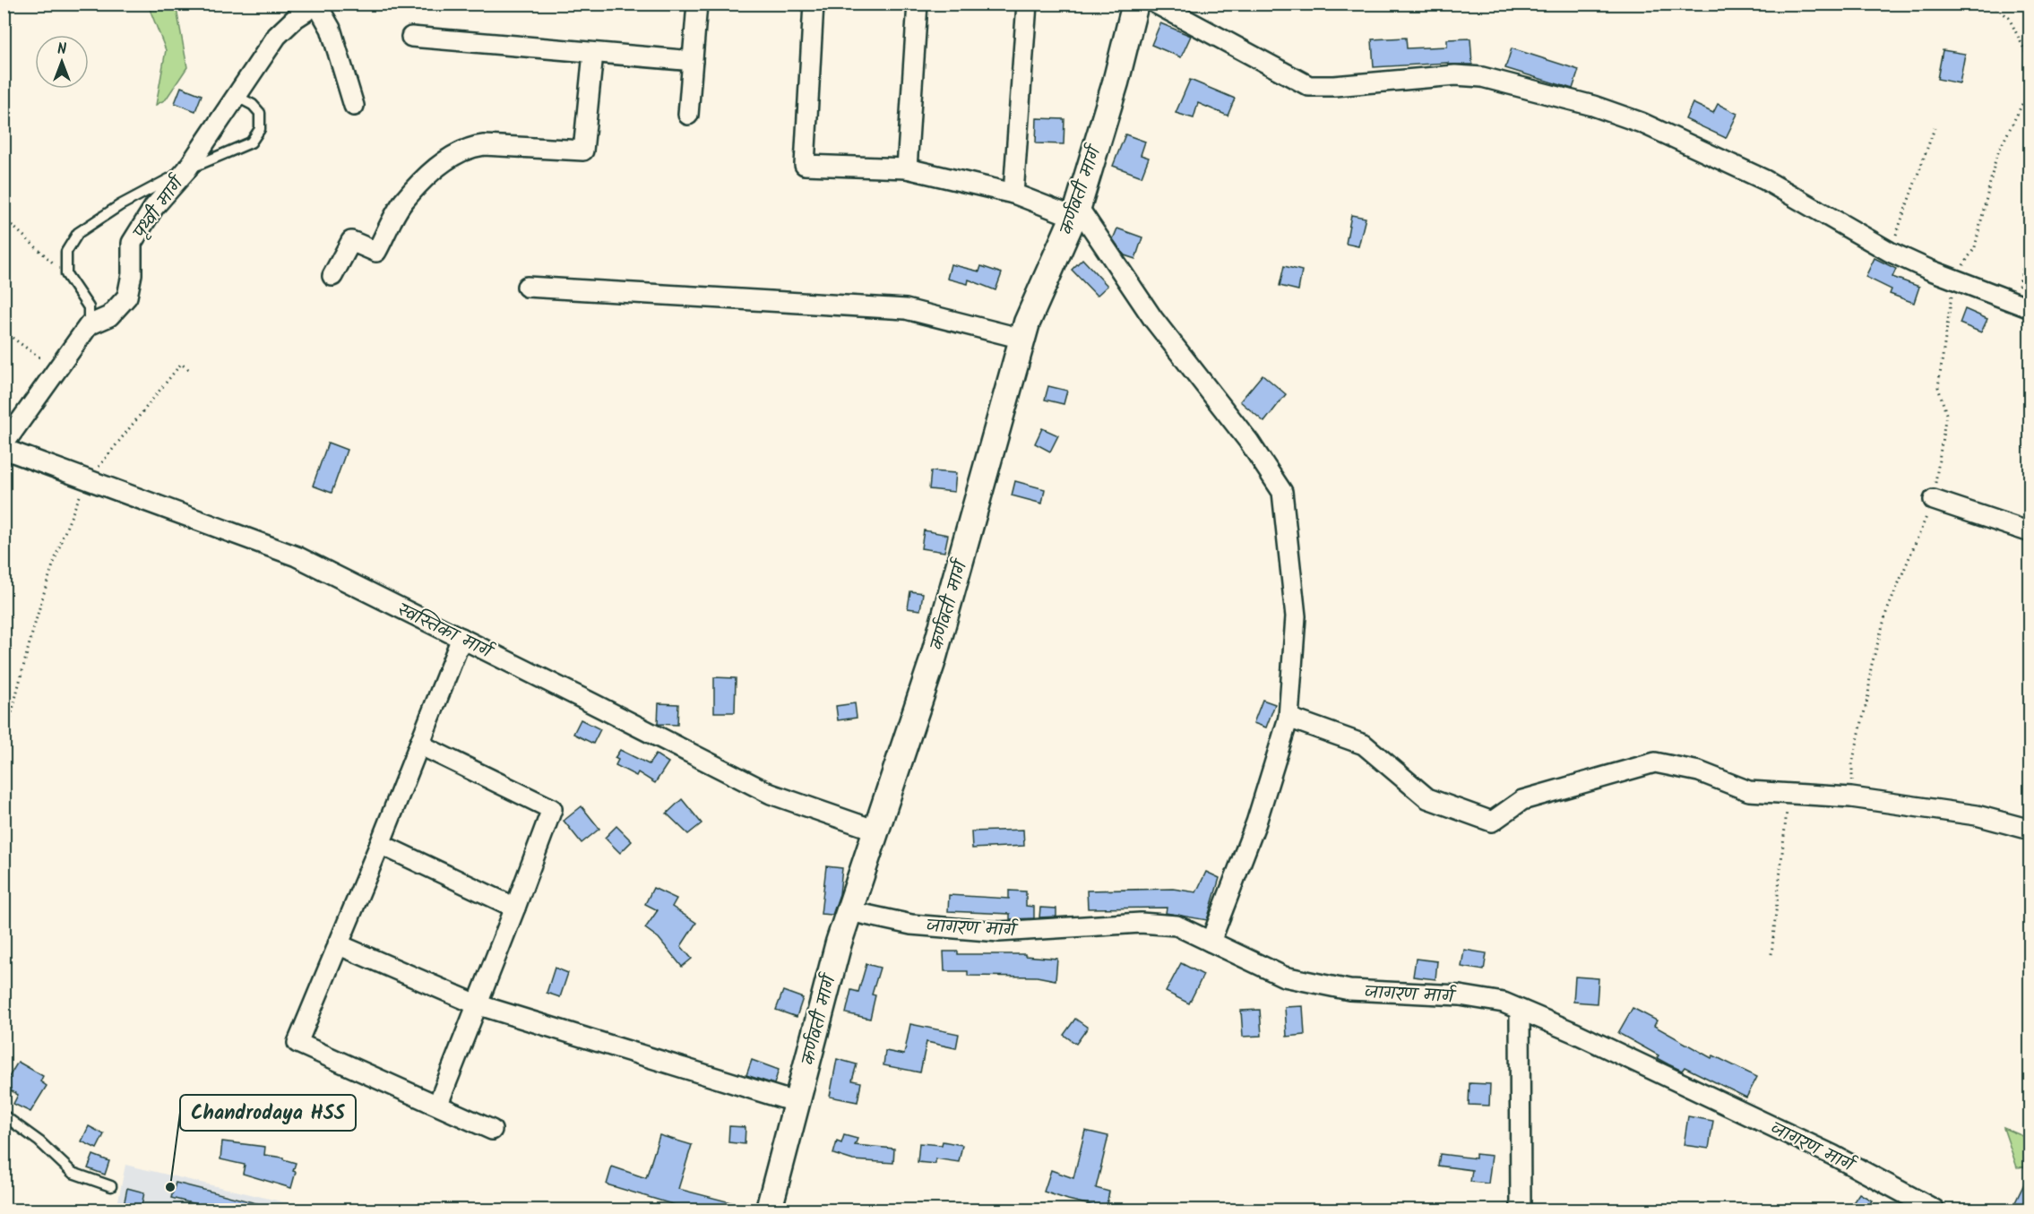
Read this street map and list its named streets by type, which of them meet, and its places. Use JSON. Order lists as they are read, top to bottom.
{
  "streets": {
    "main road": ["कर्णवती मार्ग"],
    "street": ["पृथ्वी मार्ग", "स्वस्तिका मार्ग", "जागरण मार्ग"]
  },
  "crossings": [
    ["कर्णवती मार्ग", "स्वस्तिका मार्ग"],
    ["कर्णवती मार्ग", "जागरण मार्ग"]
  ],
  "places": ["Chandrodaya HSS"],
  "north": "top"
}
